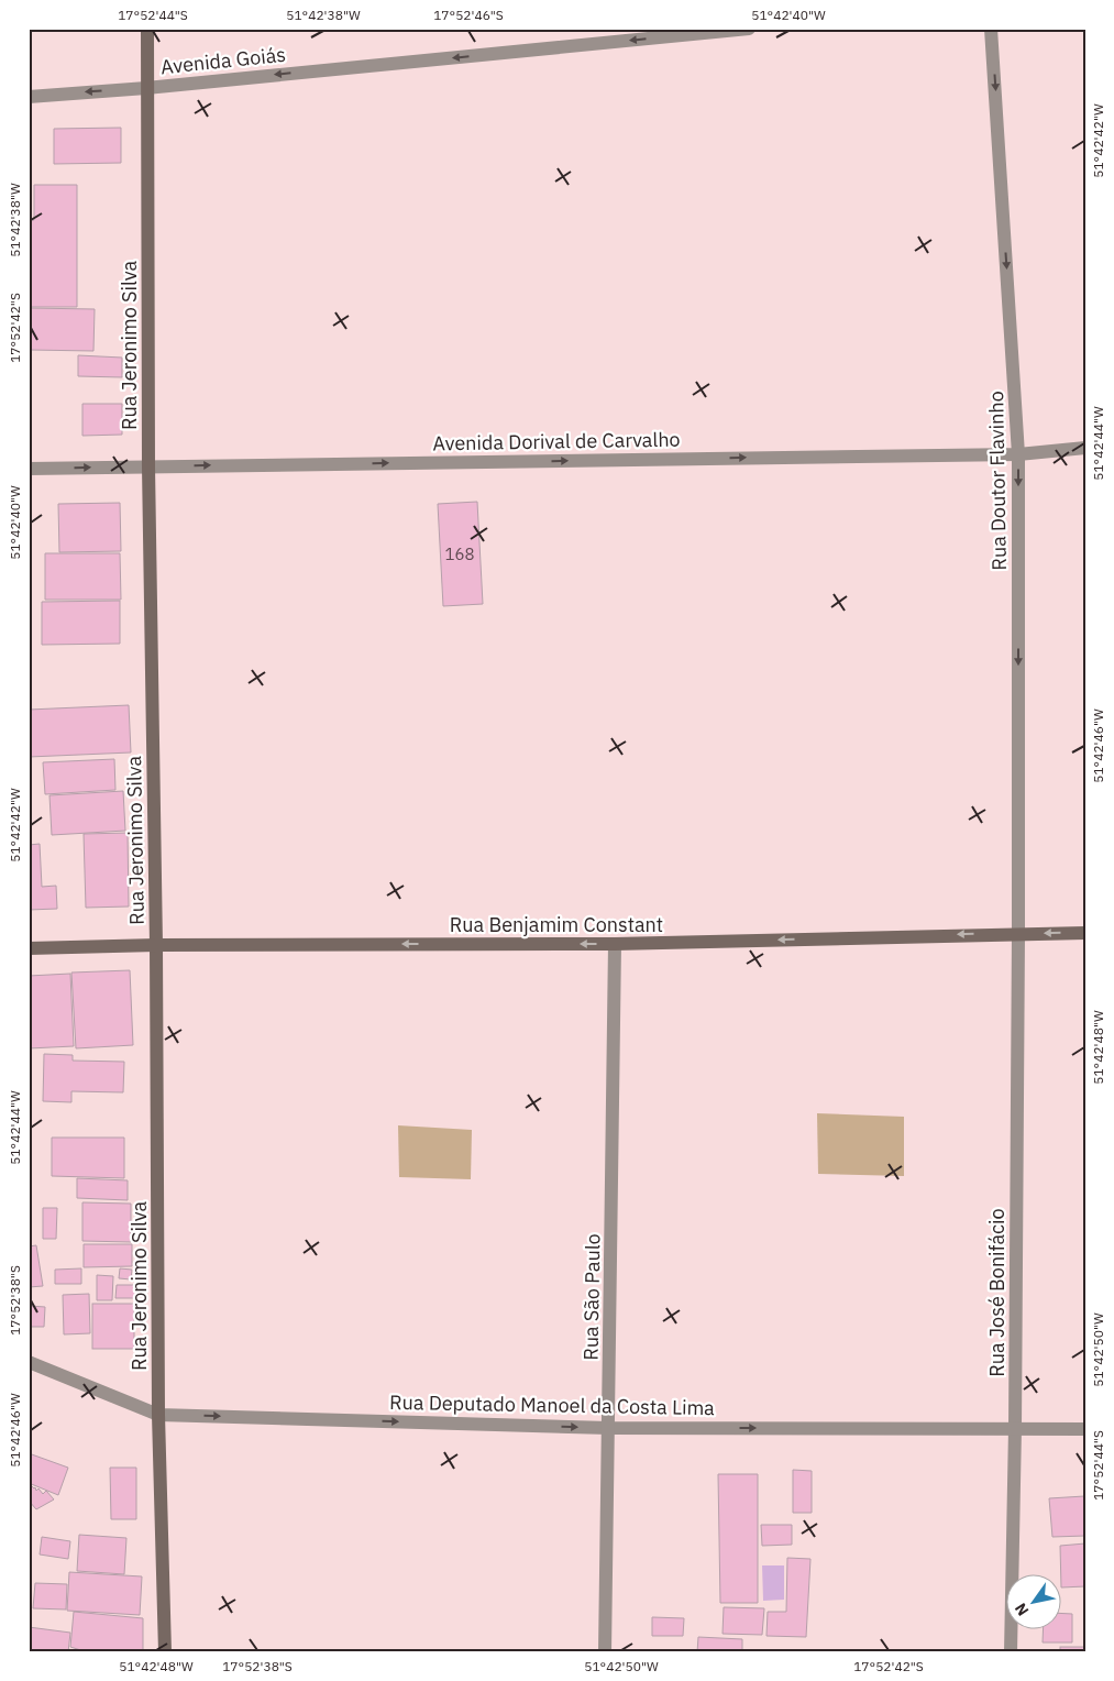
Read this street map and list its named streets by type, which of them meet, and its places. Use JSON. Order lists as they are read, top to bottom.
{
  "streets": {
    "main road": ["Rua Jeronimo Silva", "Rua Benjamim Constant"],
    "street": [
      "Avenida Goiás",
      "Avenida Dorival de Carvalho",
      "Rua Doutor Flavinho",
      "Rua José Bonifácio",
      "Rua São Paulo",
      "Rua Deputado Manoel da Costa Lima"
    ]
  },
  "crossings": [
    ["Avenida Goiás", "Rua Jeronimo Silva"],
    ["Rua Jeronimo Silva", "Avenida Dorival de Carvalho"],
    ["Rua Jeronimo Silva", "Rua Benjamim Constant"],
    ["Rua Jeronimo Silva", "Rua Deputado Manoel da Costa Lima"],
    ["Avenida Dorival de Carvalho", "Rua Doutor Flavinho"],
    ["Rua Doutor Flavinho", "Rua Benjamim Constant"],
    ["Rua Doutor Flavinho", "Rua José Bonifácio"],
    ["Rua Benjamim Constant", "Rua José Bonifácio"],
    ["Rua Benjamim Constant", "Rua São Paulo"],
    ["Rua José Bonifácio", "Rua Deputado Manoel da Costa Lima"],
    ["Rua São Paulo", "Rua Deputado Manoel da Costa Lima"]
  ],
  "one_way": [
    "Avenida Goiás",
    "Avenida Dorival de Carvalho",
    "Rua Doutor Flavinho",
    "Rua Benjamim Constant",
    "Rua Deputado Manoel da Costa Lima"
  ],
  "house_numbers": ["168"],
  "north": "bottom left",
  "coordinates": [
    "17°52'44\"S",
    "51°42'38\"W",
    "17°52'46\"S",
    "51°42'40\"W",
    "51°42'42\"W",
    "17°52'42\"S",
    "51°42'44\"W",
    "51°42'46\"W",
    "51°42'48\"W",
    "17°52'38\"S",
    "51°42'50\"W"
  ]
}
